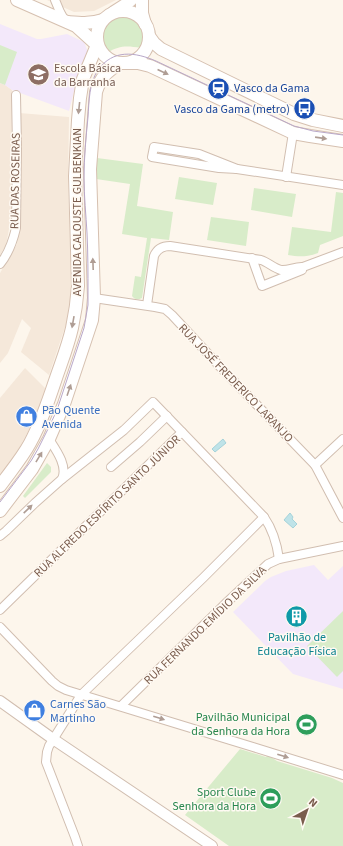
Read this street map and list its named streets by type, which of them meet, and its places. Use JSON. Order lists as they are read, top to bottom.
{
  "streets": {
    "main road": ["AVENIDA CALOUSTE GULBENKIAN"],
    "street": [
      "RUA DAS ROSEIRAS",
      "RUA JOSÉ FREDERICO LARANJO",
      "RUA ALFREDO ESPÍRITO SANTO JÚNIOR",
      "RUA FERNANDO EMÍDIO DA SILVA"
    ]
  },
  "crossings": [
    ["AVENIDA CALOUSTE GULBENKIAN", "RUA JOSÉ FREDERICO LARANJO"],
    ["RUA ALFREDO ESPÍRITO SANTO JÚNIOR", "RUA FERNANDO EMÍDIO DA SILVA"]
  ],
  "places": {
    "school or university": ["Escola Básica da Barranha"],
    "station": ["Vasco da Gama"],
    "bus stop": ["Vasco da Gama (metro)"],
    "shop": ["Pão Quente Avenida", "Carnes São Martinho"],
    "building": ["Pavilhão de Educação Física"],
    "sports": ["Pavilhão Municipal da Senhora da Hora", "Sport Clube Senhora da Hora"]
  },
  "north": "top right"
}
